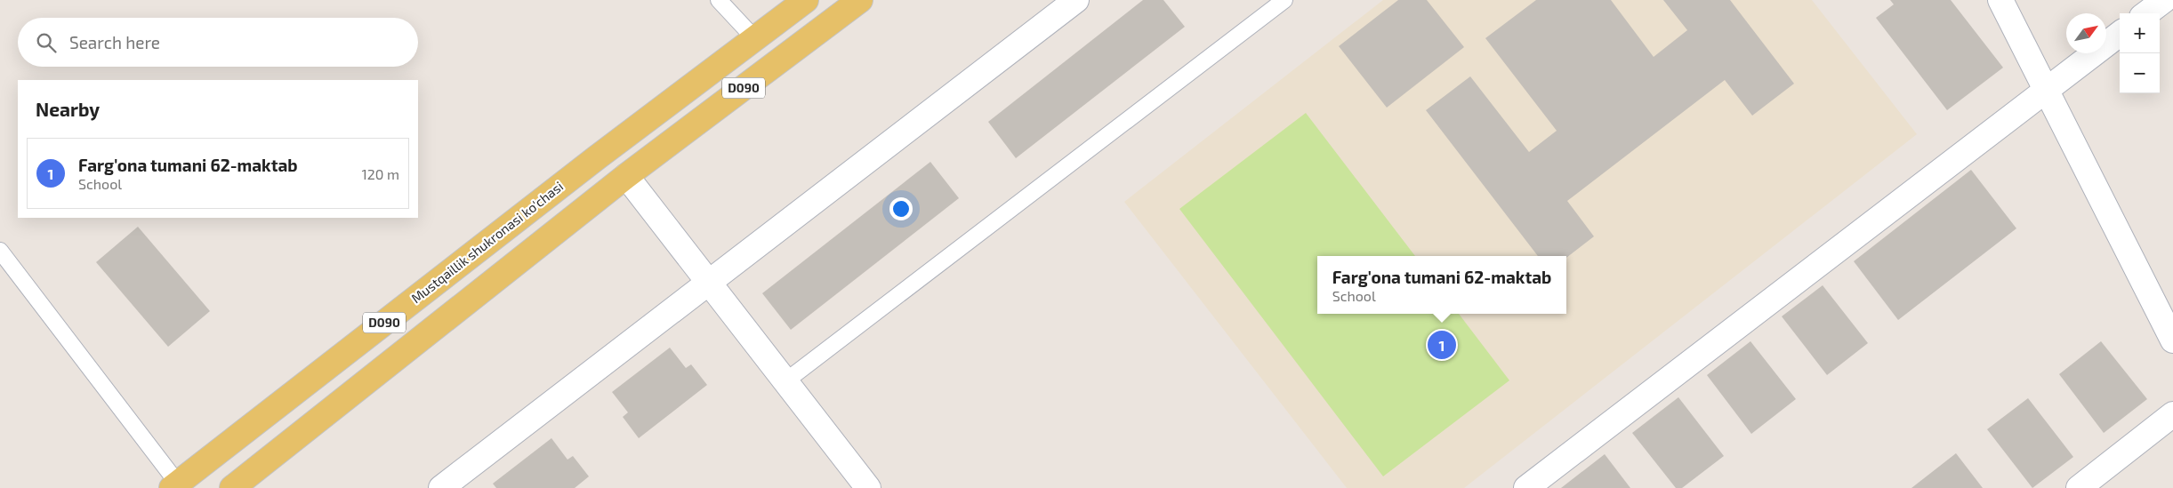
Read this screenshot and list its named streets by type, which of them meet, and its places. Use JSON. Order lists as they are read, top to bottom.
{
  "streets": {
    "main road": ["D090", "Mustqaillik shukronasi ko'chasi"]
  },
  "north": "top right",
  "page": {
    "map_buttons": ["+", "−"],
    "search": "Search here",
    "heading": "Nearby",
    "list": [
      {
        "mark": "1",
        "name": "Farg'ona tumani 62-maktab",
        "note": "School",
        "value": "120 m"
      }
    ],
    "popup": ["Farg'ona tumani 62-maktab", "School"],
    "pins": "1"
  }
}
